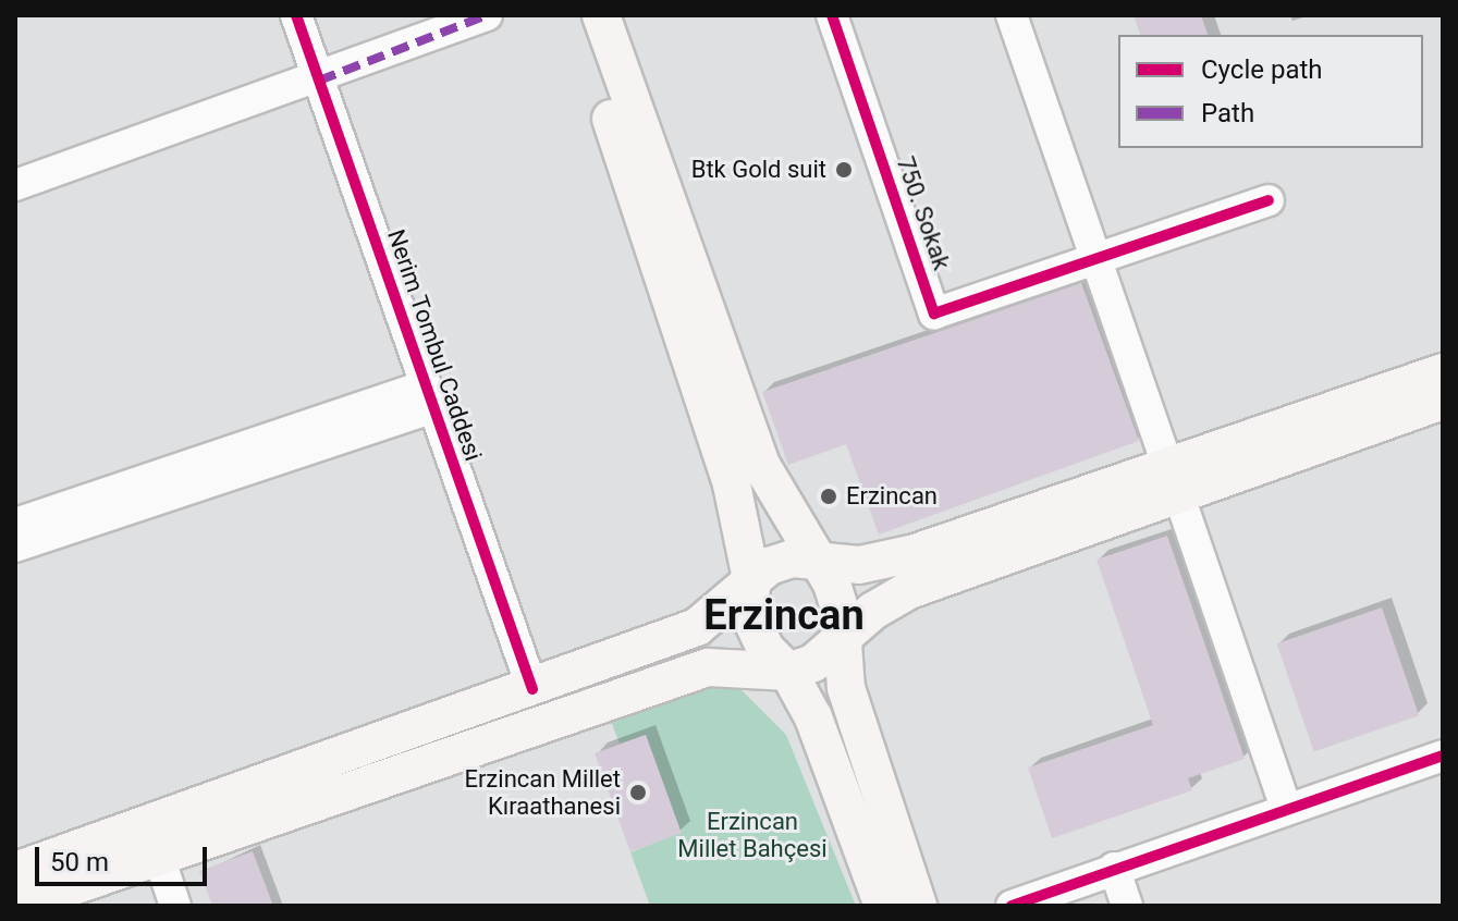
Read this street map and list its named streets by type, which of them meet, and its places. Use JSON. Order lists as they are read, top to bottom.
{
  "streets": {
    "street": ["750. Sokak", "Nerim Tombul Caddesi"]
  },
  "districts": ["Erzincan"],
  "parks": ["Erzincan Millet Bahçesi"],
  "places": ["Btk Gold suit", "Erzincan", "Erzincan Millet Kıraathanesi"],
  "legend": ["Cycle path", "Path"],
  "scale_bar": "50 m"
}
